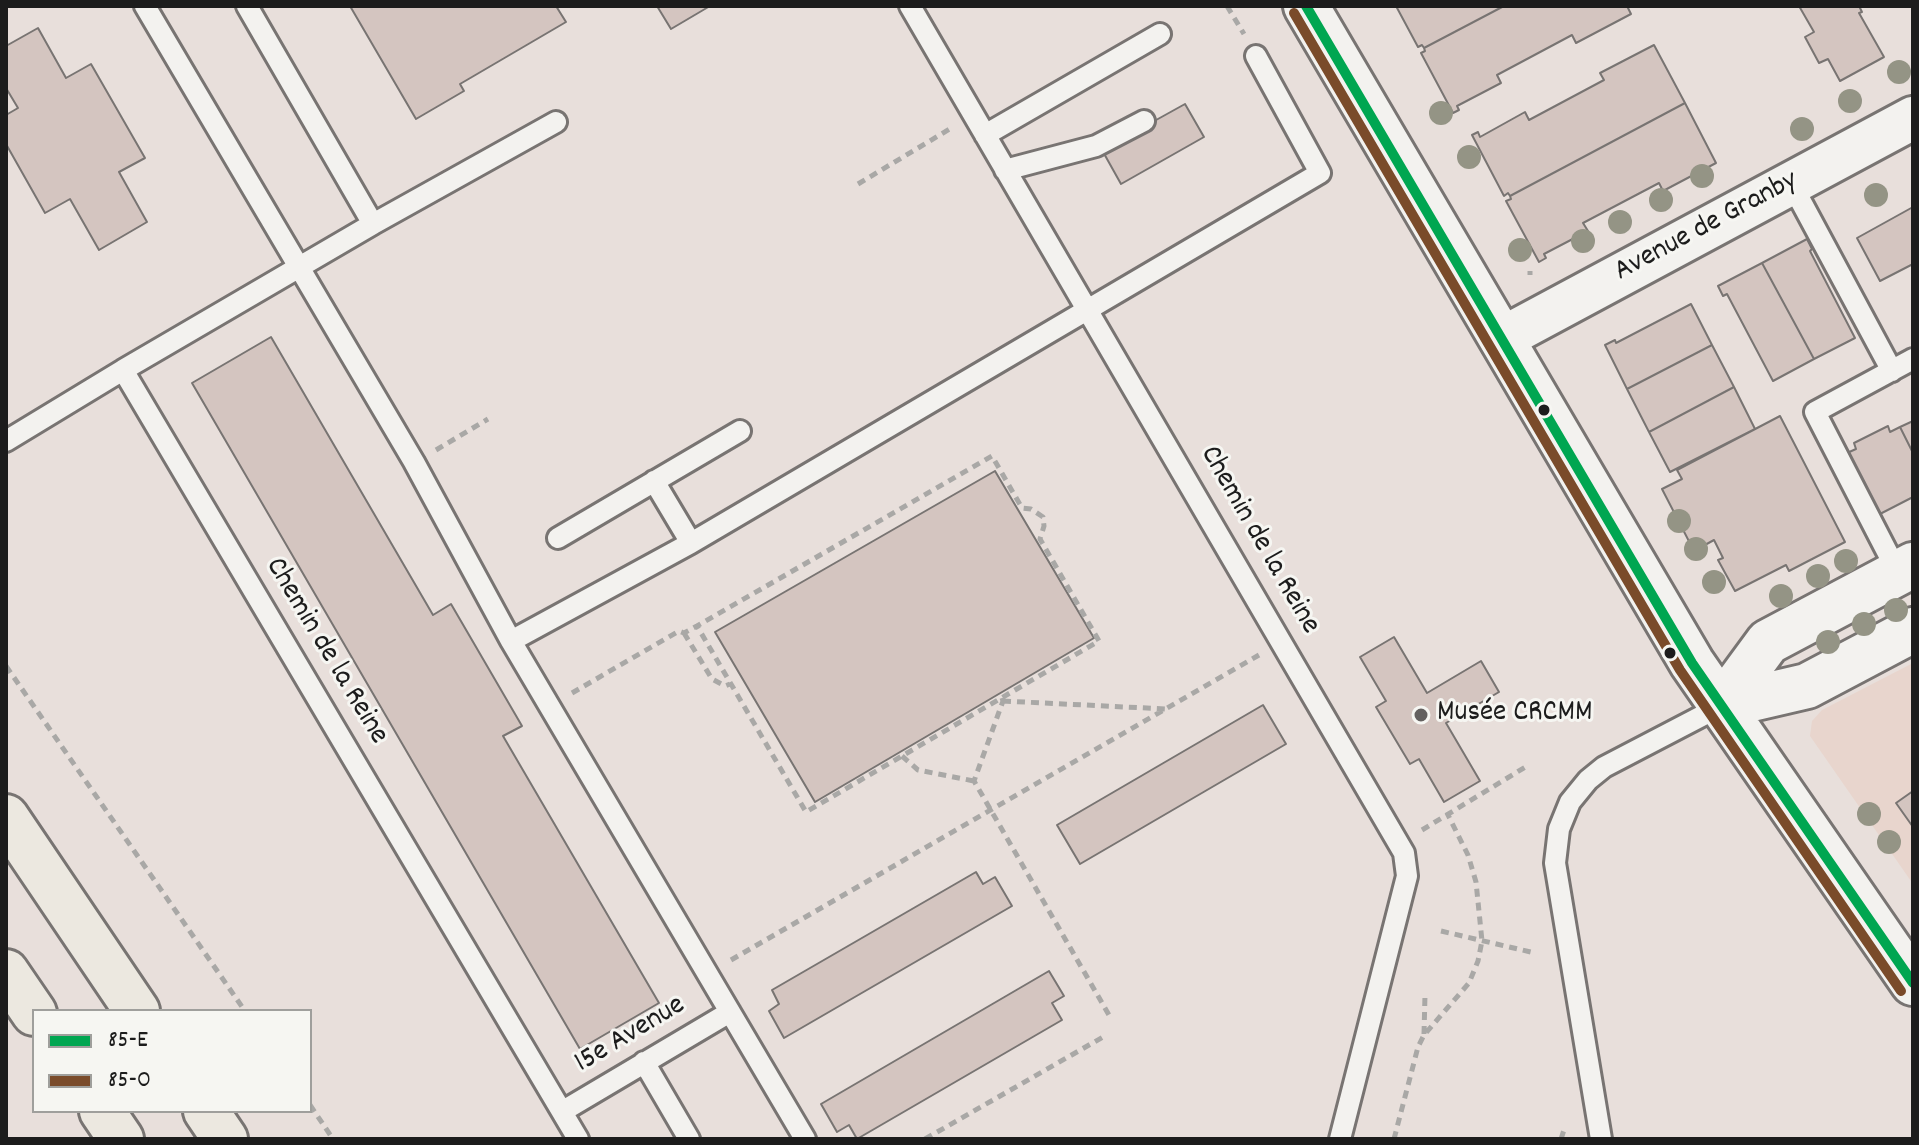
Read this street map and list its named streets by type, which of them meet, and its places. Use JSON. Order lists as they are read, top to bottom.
{
  "streets": {
    "street": ["Avenue de Granby"],
    "lane": ["Chemin de la Reine", "15e Avenue"]
  },
  "crossings": [
    ["Chemin de la Reine", "15e Avenue"]
  ],
  "places": ["Musée CRCMM"],
  "lines": ["transit line 85-E", "transit line 85-O"],
  "legend": ["85-E", "85-O"]
}
